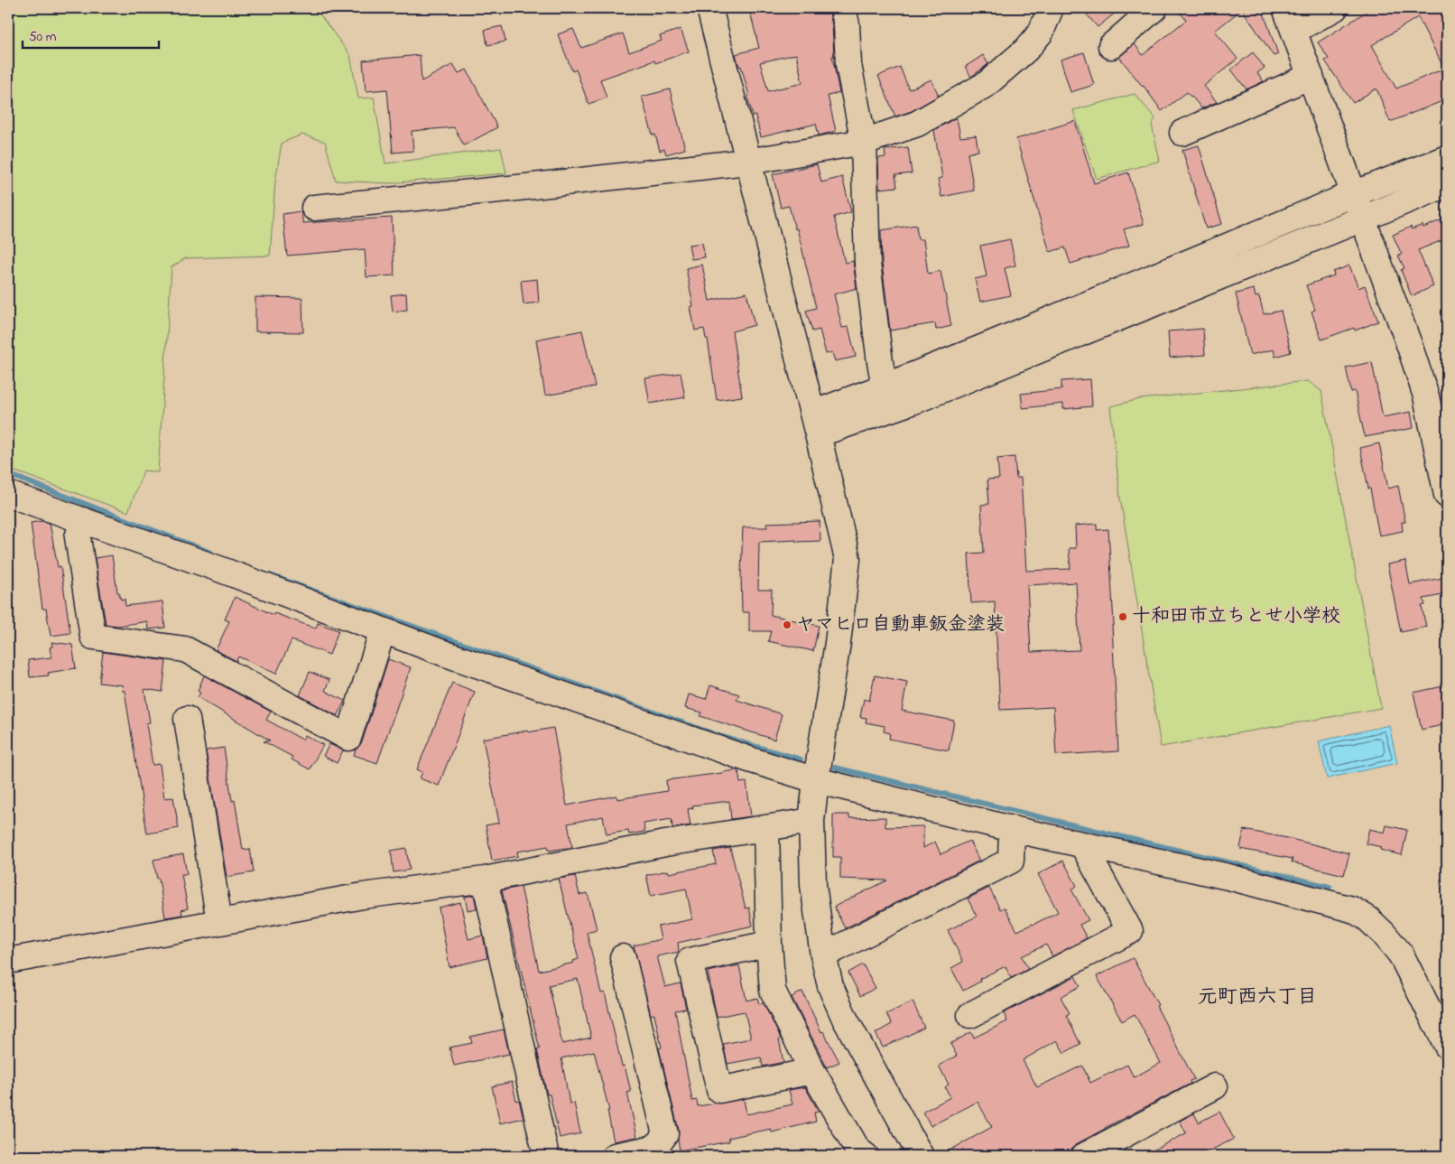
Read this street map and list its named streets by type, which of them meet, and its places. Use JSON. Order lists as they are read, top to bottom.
{
  "districts": ["元町西六丁目"],
  "places": ["十和田市立ちとせ小学校", "ヤマヒロ自動車鈑金塗装"],
  "scale_bar": "50 m"
}
